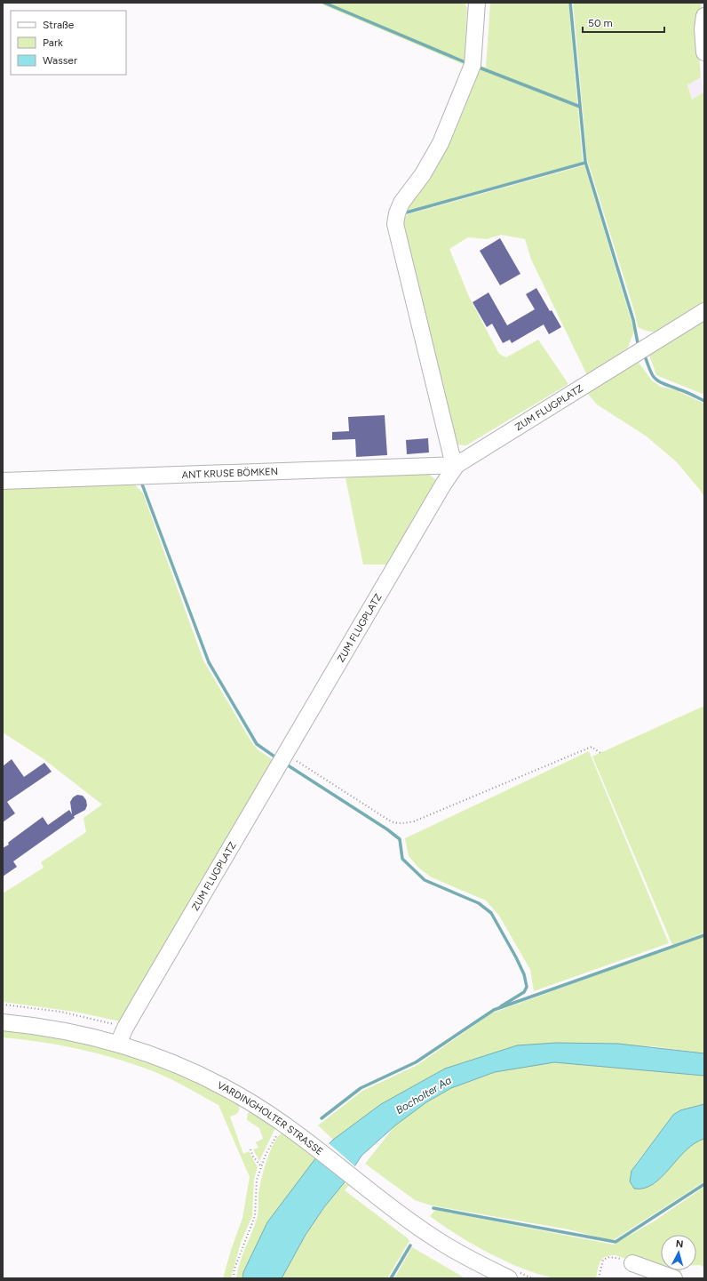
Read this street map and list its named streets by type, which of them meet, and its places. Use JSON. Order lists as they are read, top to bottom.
{
  "streets": {
    "street": ["ZUM FLUGPLATZ", "ANT KRUSE BÖMKEN", "VARDINGHOLTER STRASSE"]
  },
  "crossings": [
    ["ZUM FLUGPLATZ", "ANT KRUSE BÖMKEN"],
    ["ZUM FLUGPLATZ", "VARDINGHOLTER STRASSE"]
  ],
  "water": ["Bocholter Aa"],
  "legend": ["Straße", "Park", "Wasser"],
  "scale_bar": "50 m",
  "north": "top"
}
